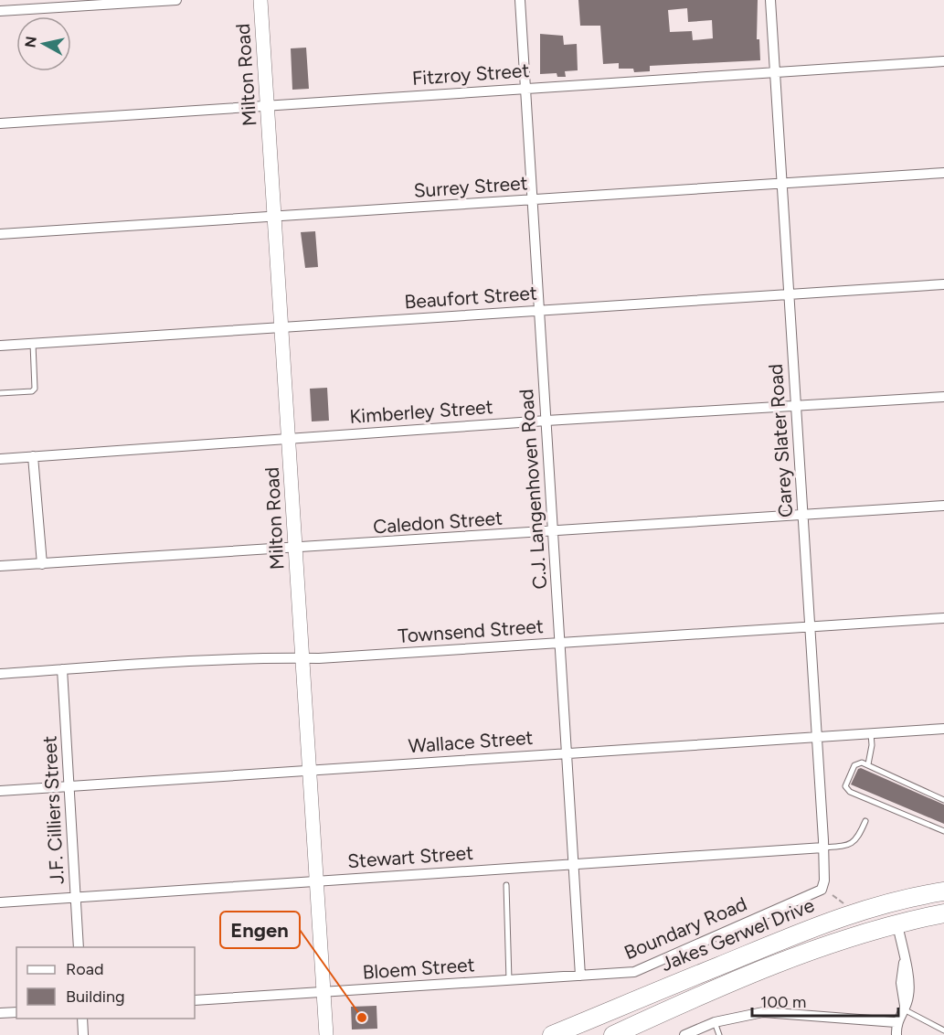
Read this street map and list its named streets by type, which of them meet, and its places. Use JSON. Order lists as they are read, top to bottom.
{
  "streets": {
    "highway": ["Jakes Gerwel Drive"],
    "street": [
      "Fitzroy Street",
      "Milton Road",
      "Surrey Street",
      "Beaufort Street",
      "Kimberley Street",
      "Carey Slater Road",
      "C.J. Langenhoven Road",
      "Caledon Street",
      "Townsend Street",
      "Wallace Street",
      "J.F. Cilliers Street",
      "Stewart Street",
      "Boundary Road",
      "Bloem Street"
    ]
  },
  "crossings": [
    ["Fitzroy Street", "Milton Road"],
    ["Fitzroy Street", "Carey Slater Road"],
    ["Fitzroy Street", "C.J. Langenhoven Road"],
    ["Milton Road", "Surrey Street"],
    ["Milton Road", "Beaufort Street"],
    ["Milton Road", "Kimberley Street"],
    ["Milton Road", "Caledon Street"],
    ["Milton Road", "Townsend Street"],
    ["Milton Road", "Wallace Street"],
    ["Milton Road", "Stewart Street"],
    ["Milton Road", "Bloem Street"],
    ["Surrey Street", "Carey Slater Road"],
    ["Surrey Street", "C.J. Langenhoven Road"],
    ["Beaufort Street", "Carey Slater Road"],
    ["Beaufort Street", "C.J. Langenhoven Road"],
    ["Kimberley Street", "Carey Slater Road"],
    ["Kimberley Street", "C.J. Langenhoven Road"],
    ["Carey Slater Road", "Caledon Street"],
    ["Carey Slater Road", "Townsend Street"],
    ["Carey Slater Road", "Wallace Street"],
    ["Carey Slater Road", "Stewart Street"],
    ["Carey Slater Road", "Boundary Road"],
    ["C.J. Langenhoven Road", "Caledon Street"],
    ["C.J. Langenhoven Road", "Townsend Street"],
    ["C.J. Langenhoven Road", "Wallace Street"],
    ["C.J. Langenhoven Road", "Stewart Street"],
    ["C.J. Langenhoven Road", "Boundary Road"],
    ["C.J. Langenhoven Road", "Bloem Street"],
    ["Townsend Street", "J.F. Cilliers Street"],
    ["Wallace Street", "J.F. Cilliers Street"],
    ["J.F. Cilliers Street", "Stewart Street"],
    ["Boundary Road", "Bloem Street"]
  ],
  "places": ["Engen"],
  "legend": ["Road", "Building"],
  "scale_bar": "100 m",
  "north": "left"
}
